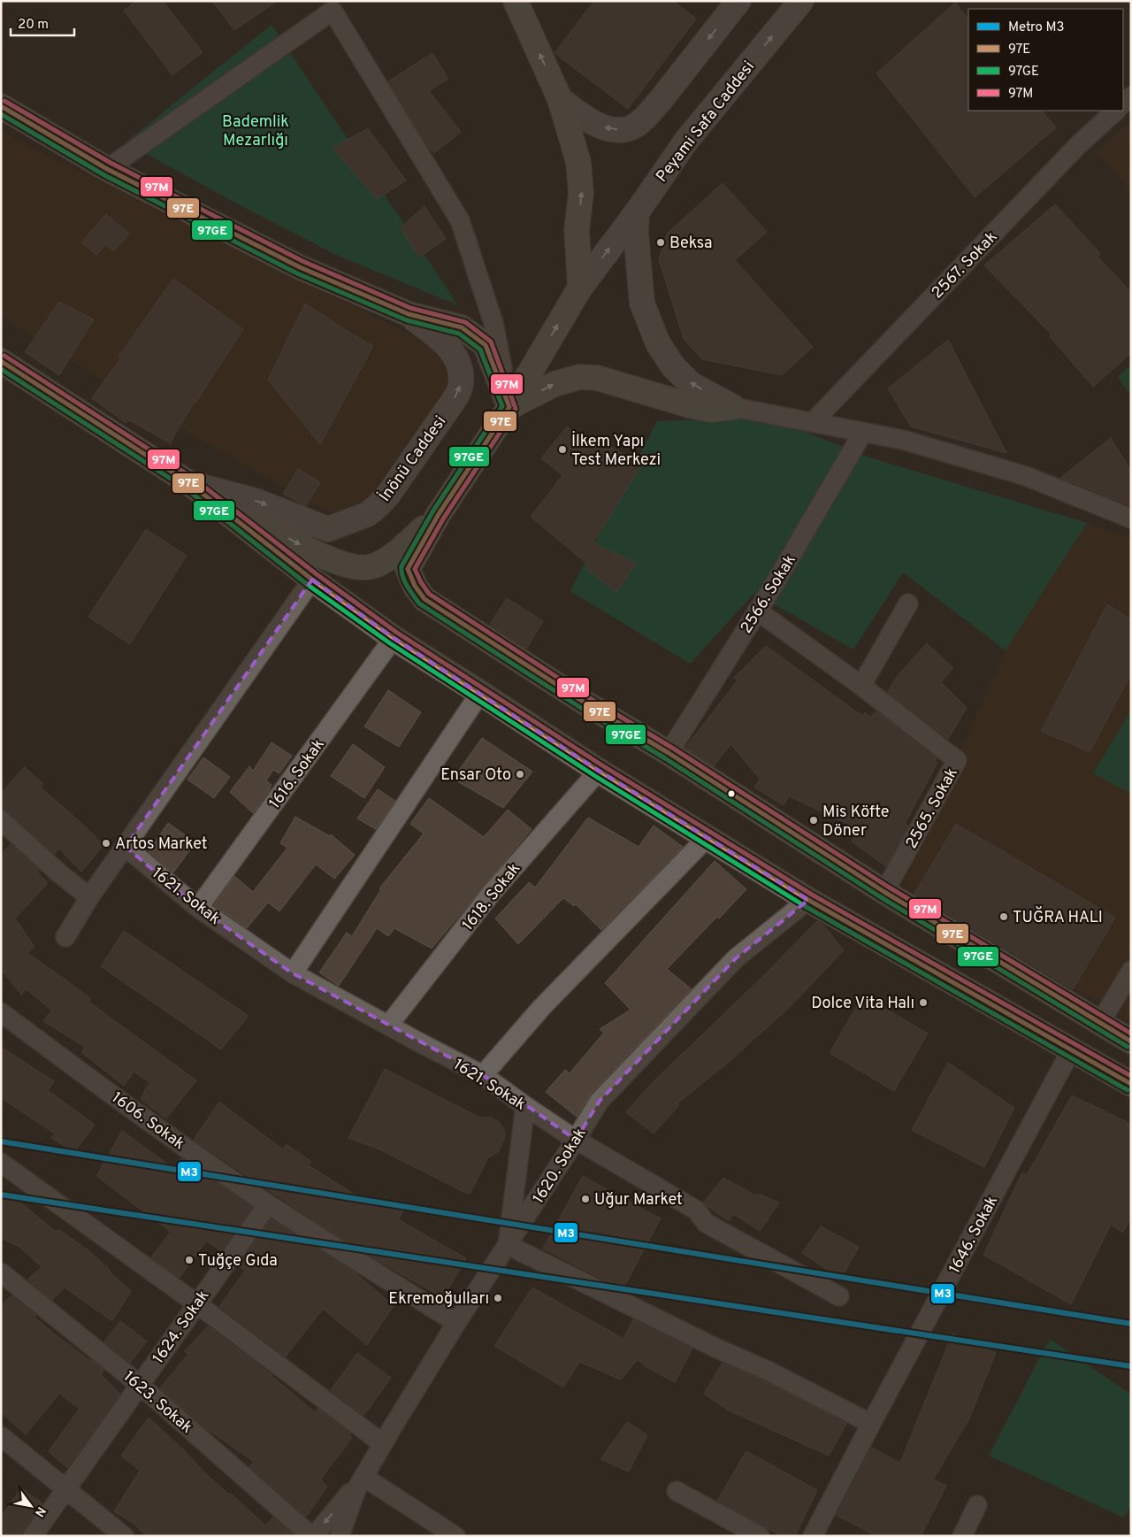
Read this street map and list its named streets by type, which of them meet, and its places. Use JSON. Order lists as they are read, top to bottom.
{
  "streets": {
    "main road": ["Peyami Safa Caddesi", "İnönü Caddesi"],
    "street": [
      "2567. Sokak",
      "2566. Sokak",
      "1616. Sokak",
      "2565. Sokak",
      "1621. Sokak",
      "1618. Sokak",
      "1606. Sokak",
      "1620. Sokak",
      "1646. Sokak",
      "1624. Sokak",
      "1623. Sokak"
    ]
  },
  "crossings": [
    ["İnönü Caddesi", "1616. Sokak"],
    ["İnönü Caddesi", "1618. Sokak"],
    ["İnönü Caddesi", "1620. Sokak"],
    ["İnönü Caddesi", "1646. Sokak"],
    ["2566. Sokak", "2565. Sokak"],
    ["1616. Sokak", "1621. Sokak"],
    ["1621. Sokak", "1618. Sokak"],
    ["1621. Sokak", "1620. Sokak"],
    ["1606. Sokak", "1620. Sokak"],
    ["1606. Sokak", "1624. Sokak"],
    ["1624. Sokak", "1623. Sokak"]
  ],
  "one_way": ["Peyami Safa Caddesi"],
  "parks": ["Bademlik Mezarlığı"],
  "places": [
    "Beksa",
    "İlkem Yapı Test Merkezi",
    "Ensar Oto",
    "Mis Köfte Döner",
    "Artos Market",
    "TUĞRA HALI",
    "Dolce Vita Halı",
    "Uğur Market",
    "Tuğçe Gıda",
    "Ekremoğulları"
  ],
  "lines": [
    "transit line 97M",
    "transit line 97E",
    "transit line 97GE",
    "metro line M3"
  ],
  "legend": [
    "Metro M3",
    "97E",
    "97GE",
    "97M"
  ],
  "scale_bar": "20 m",
  "north": "bottom right"
}
